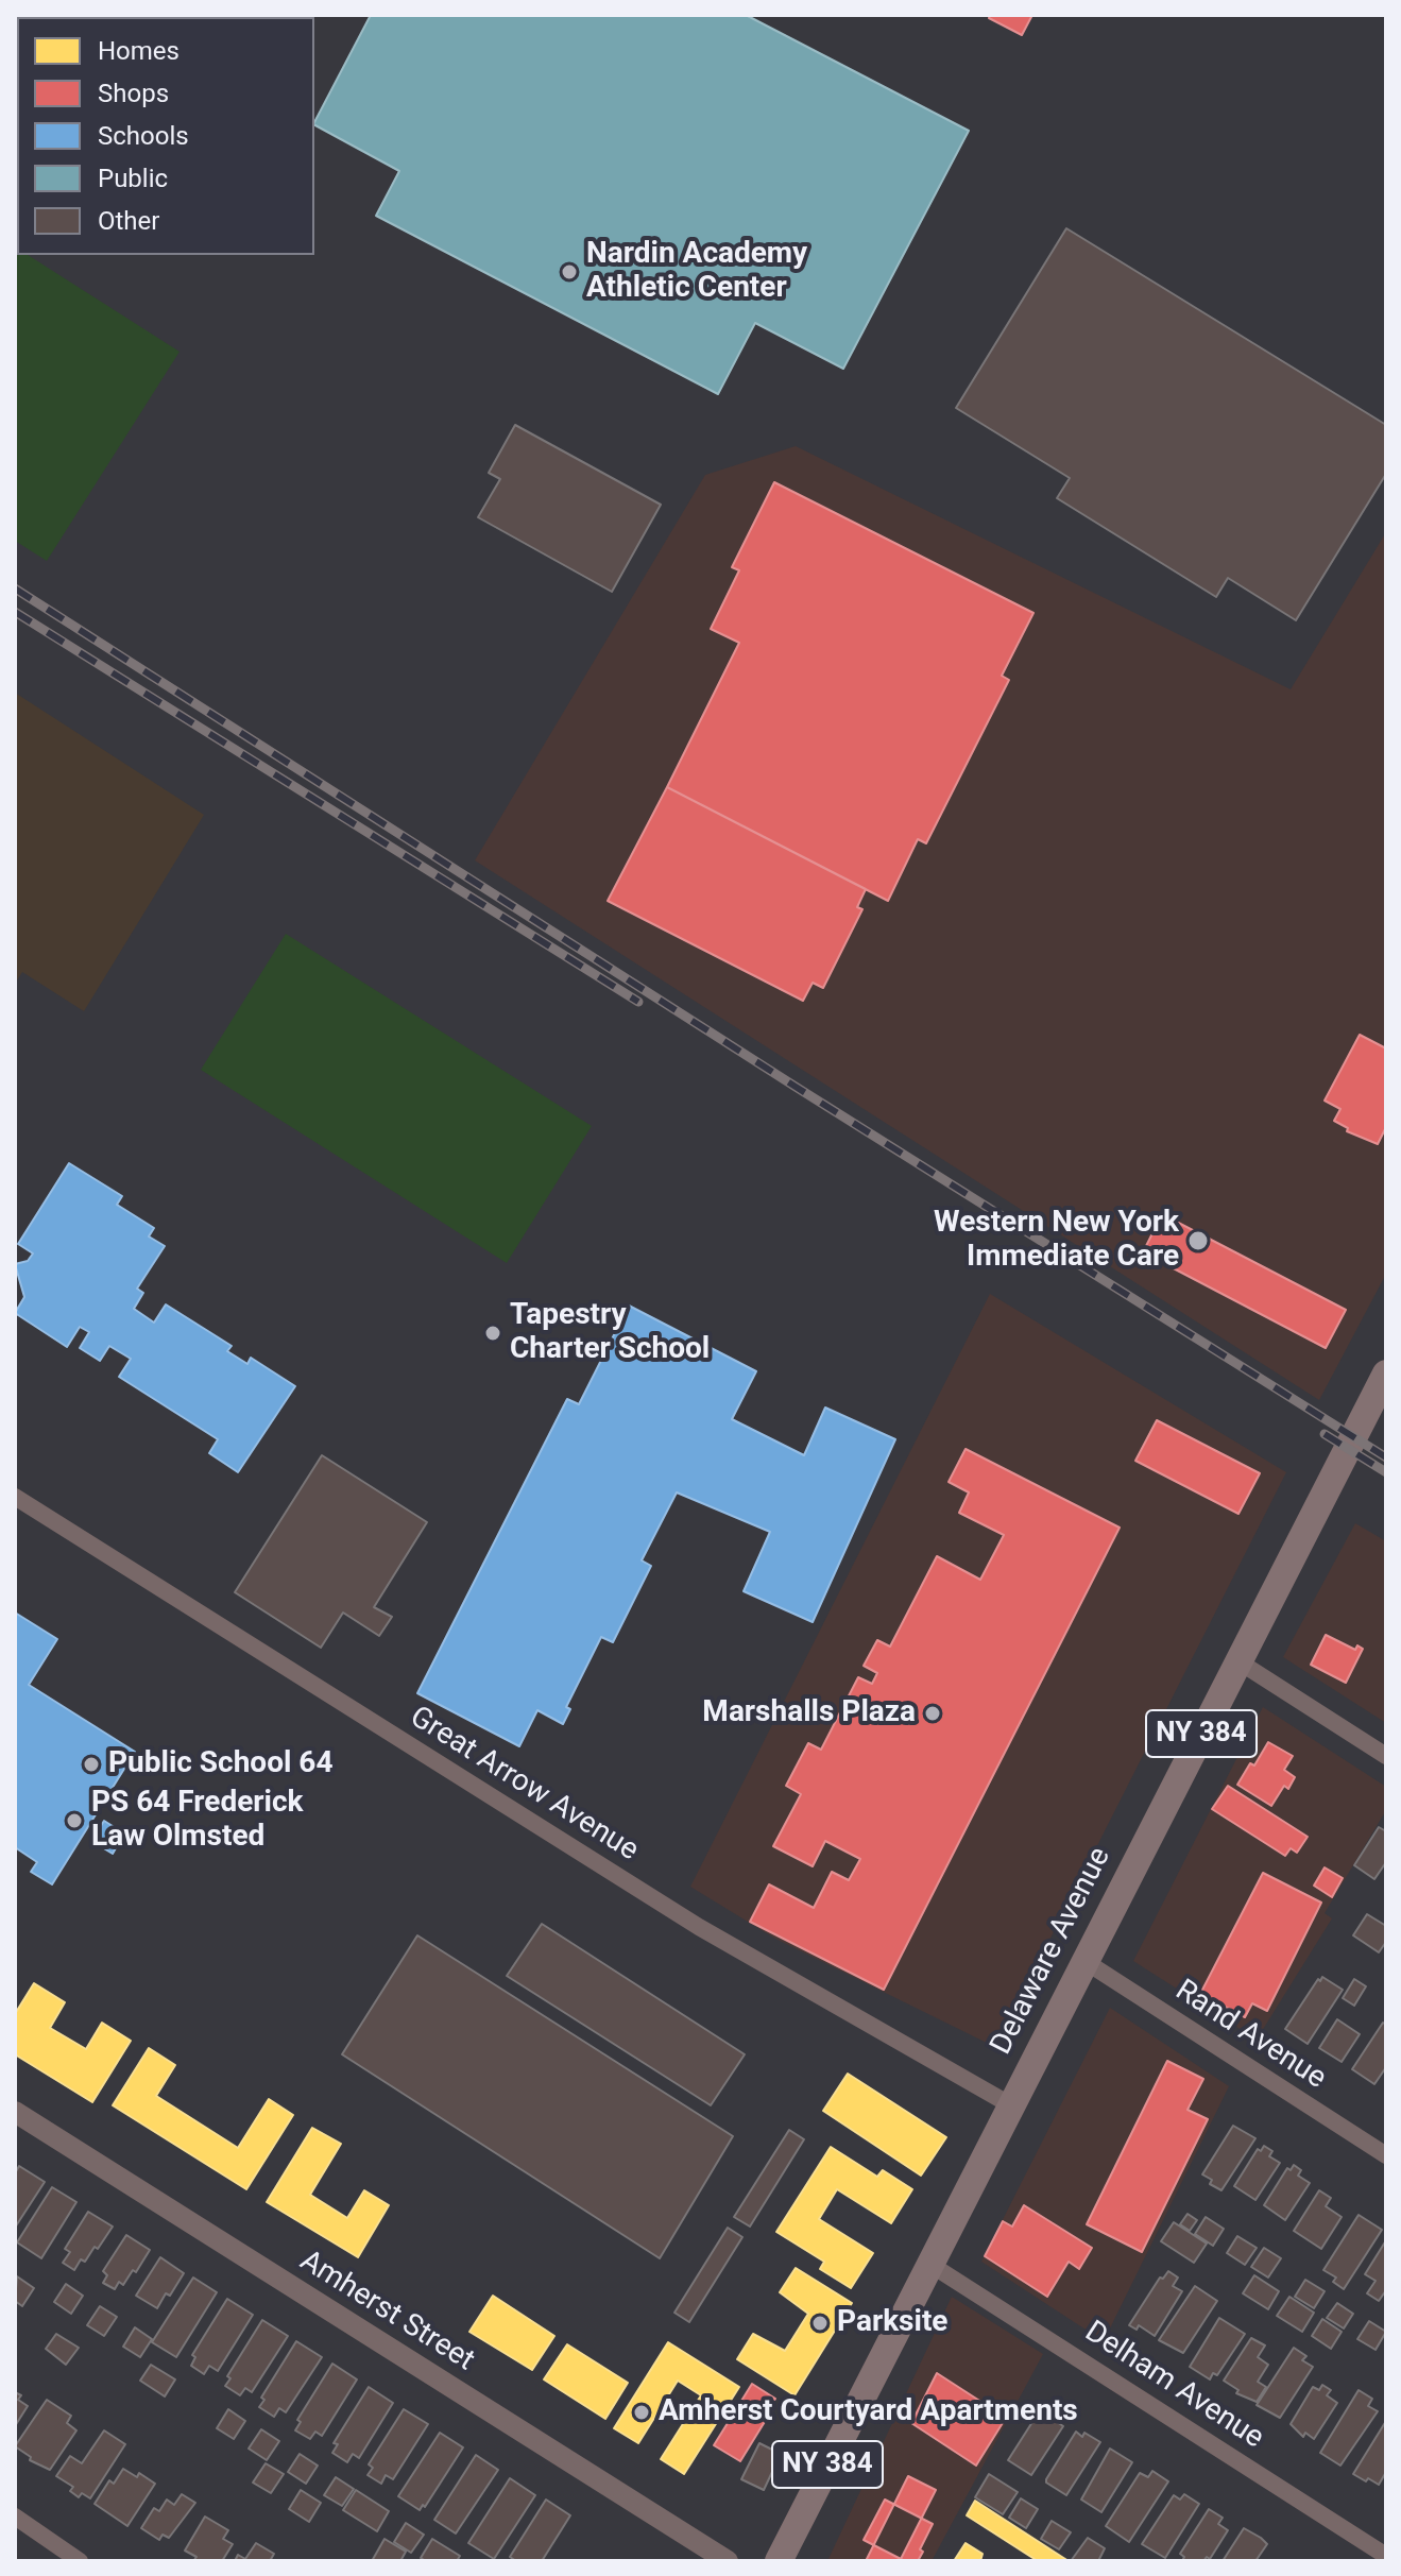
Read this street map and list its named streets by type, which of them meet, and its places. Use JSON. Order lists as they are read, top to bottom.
{
  "streets": {
    "main road": ["NY 384", "Delaware Avenue"],
    "street": [
      "Great Arrow Avenue",
      "Rand Avenue",
      "Amherst Street",
      "Delham Avenue"
    ]
  },
  "crossings": [
    ["Great Arrow Avenue", "Delaware Avenue"],
    ["Delaware Avenue", "Rand Avenue"],
    ["Delaware Avenue", "Delham Avenue"]
  ],
  "places": [
    "Nardin Academy Athletic Center",
    "Western New York Immediate Care",
    "Tapestry Charter School",
    "Marshalls Plaza",
    "Public School 64",
    "PS 64 Frederick Law Olmsted",
    "Parksite",
    "Amherst Courtyard Apartments"
  ],
  "legend": [
    "Homes",
    "Shops",
    "Schools",
    "Public",
    "Other"
  ]
}
